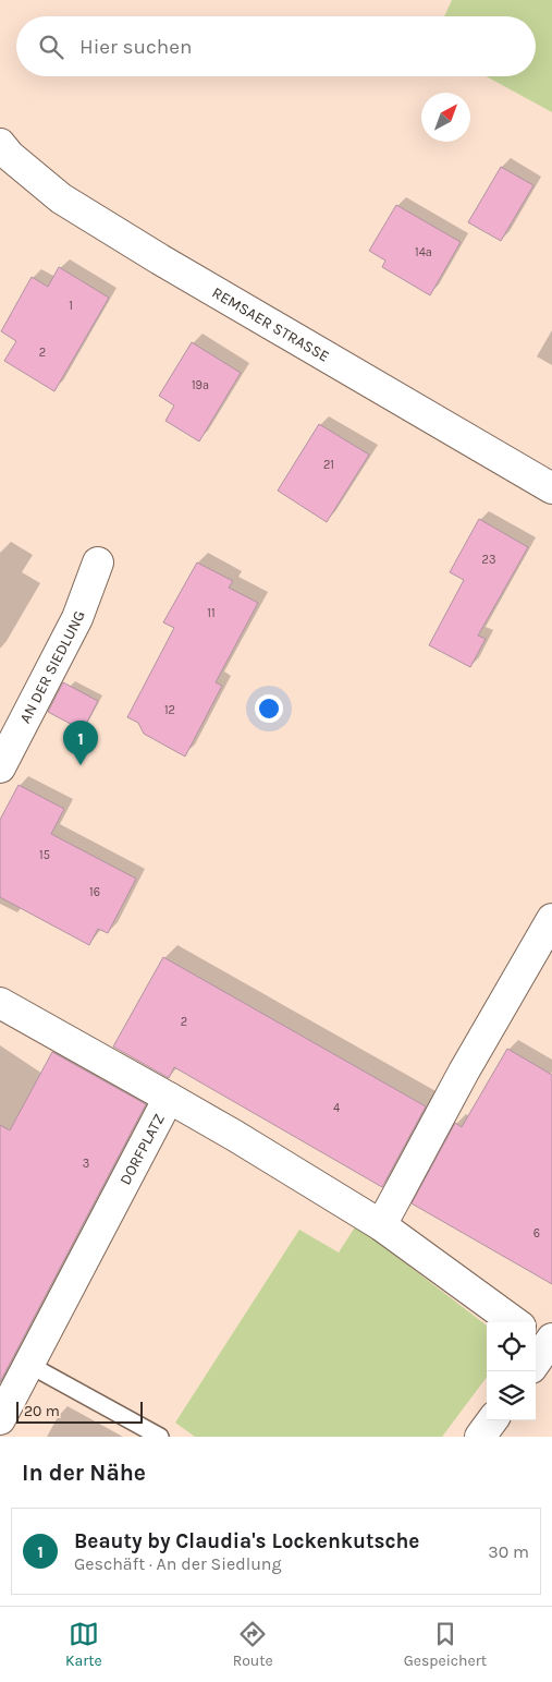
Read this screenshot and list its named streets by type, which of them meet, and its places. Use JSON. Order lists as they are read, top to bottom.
{
  "streets": {
    "street": ["REMSAER STRASSE", "AN DER SIEDLUNG", "DORFPLATZ"]
  },
  "house_numbers": [
    "14a",
    "1",
    "2",
    "19a",
    "21",
    "23",
    "11",
    "12",
    "15",
    "16",
    "2",
    "4",
    "3",
    "6"
  ],
  "scale_bar": "20 m",
  "north": "top right",
  "page": {
    "search": "Hier suchen",
    "pins": "1",
    "scale": "20 m",
    "heading": "In der Nähe",
    "list": [
      {
        "mark": "1",
        "name": "Beauty by Claudia's Lockenkutsche",
        "note": "Geschäft · An der Siedlung",
        "value": "30 m"
      }
    ],
    "nav": ["Karte", "Route", "Gespeichert"]
  }
}
